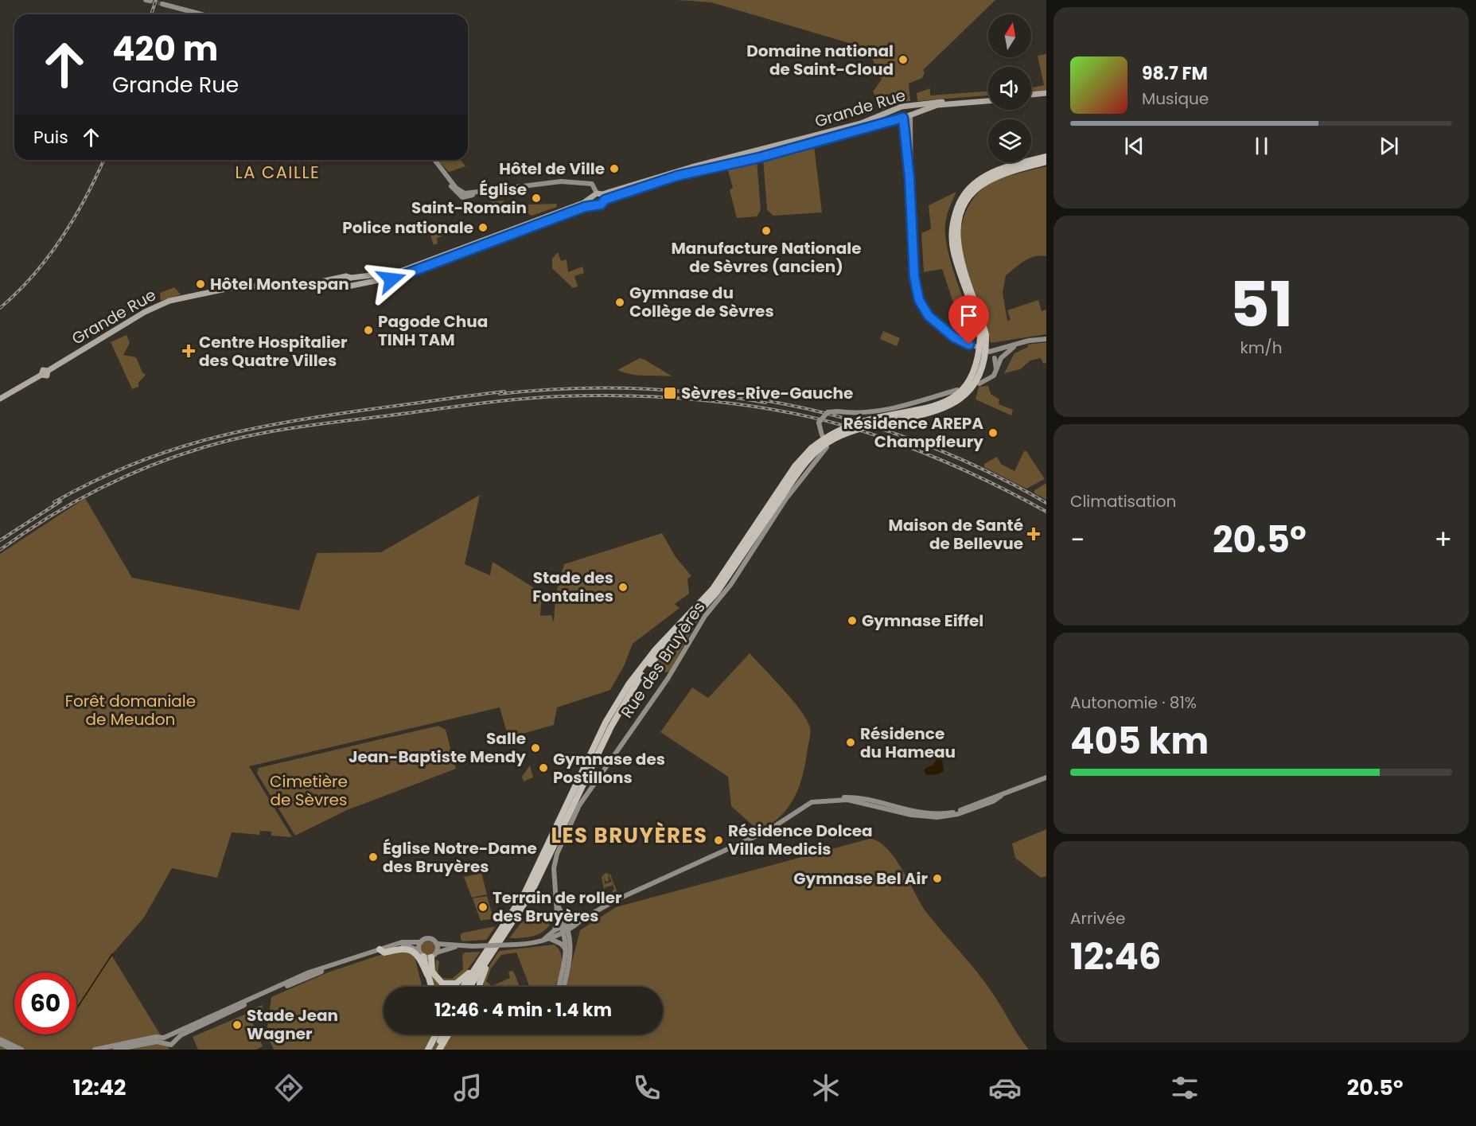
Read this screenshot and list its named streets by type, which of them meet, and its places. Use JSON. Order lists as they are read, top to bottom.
{
  "streets": {
    "main road": ["Grande Rue", "Rue des Bruyères"]
  },
  "districts": ["LA CAILLE", "LES BRUYÈRES"],
  "parks": ["Forêt domaniale de Meudon", "Cimetière de Sèvres"],
  "places": {
    "other": [
      "Domaine national de Saint-Cloud",
      "Hôtel de Ville",
      "Église Saint-Romain",
      "Police nationale",
      "Manufacture Nationale de Sèvres (ancien)",
      "Hôtel Montespan",
      "Gymnase du Collège de Sèvres",
      "Pagode Chua TINH TAM",
      "Résidence AREPA Champfleury",
      "Stade des Fontaines",
      "Gymnase Eiffel",
      "Résidence du Hameau",
      "Salle Jean-Baptiste Mendy",
      "Gymnase des Postillons",
      "Résidence Dolcea Villa Medicis",
      "Église Notre-Dame des Bruyères",
      "Gymnase Bel Air",
      "Terrain de roller des Bruyères",
      "Stade Jean Wagner"
    ],
    "health": ["Centre Hospitalier des Quatre Villes", "Maison de Santé de Bellevue"],
    "transit": ["Sèvres-Rive-Gauche"]
  },
  "north": "top",
  "page": {
    "turn": ["420 m", "Grande Rue"],
    "song": ["98.7 FM", "Musique"],
    "then": "Puis",
    "tile": [
      ["51", "km/h"],
      "Climatisation",
      ["Autonomie · 81%", "405 km"],
      ["Arrivée", "12:46"]
    ],
    "heat": ["−", "20.5°", "+"],
    "limit": "60",
    "trip": "12:46 · 4 min · 1.4 km",
    "tabs": ["12:42", "20.5°"]
  }
}
